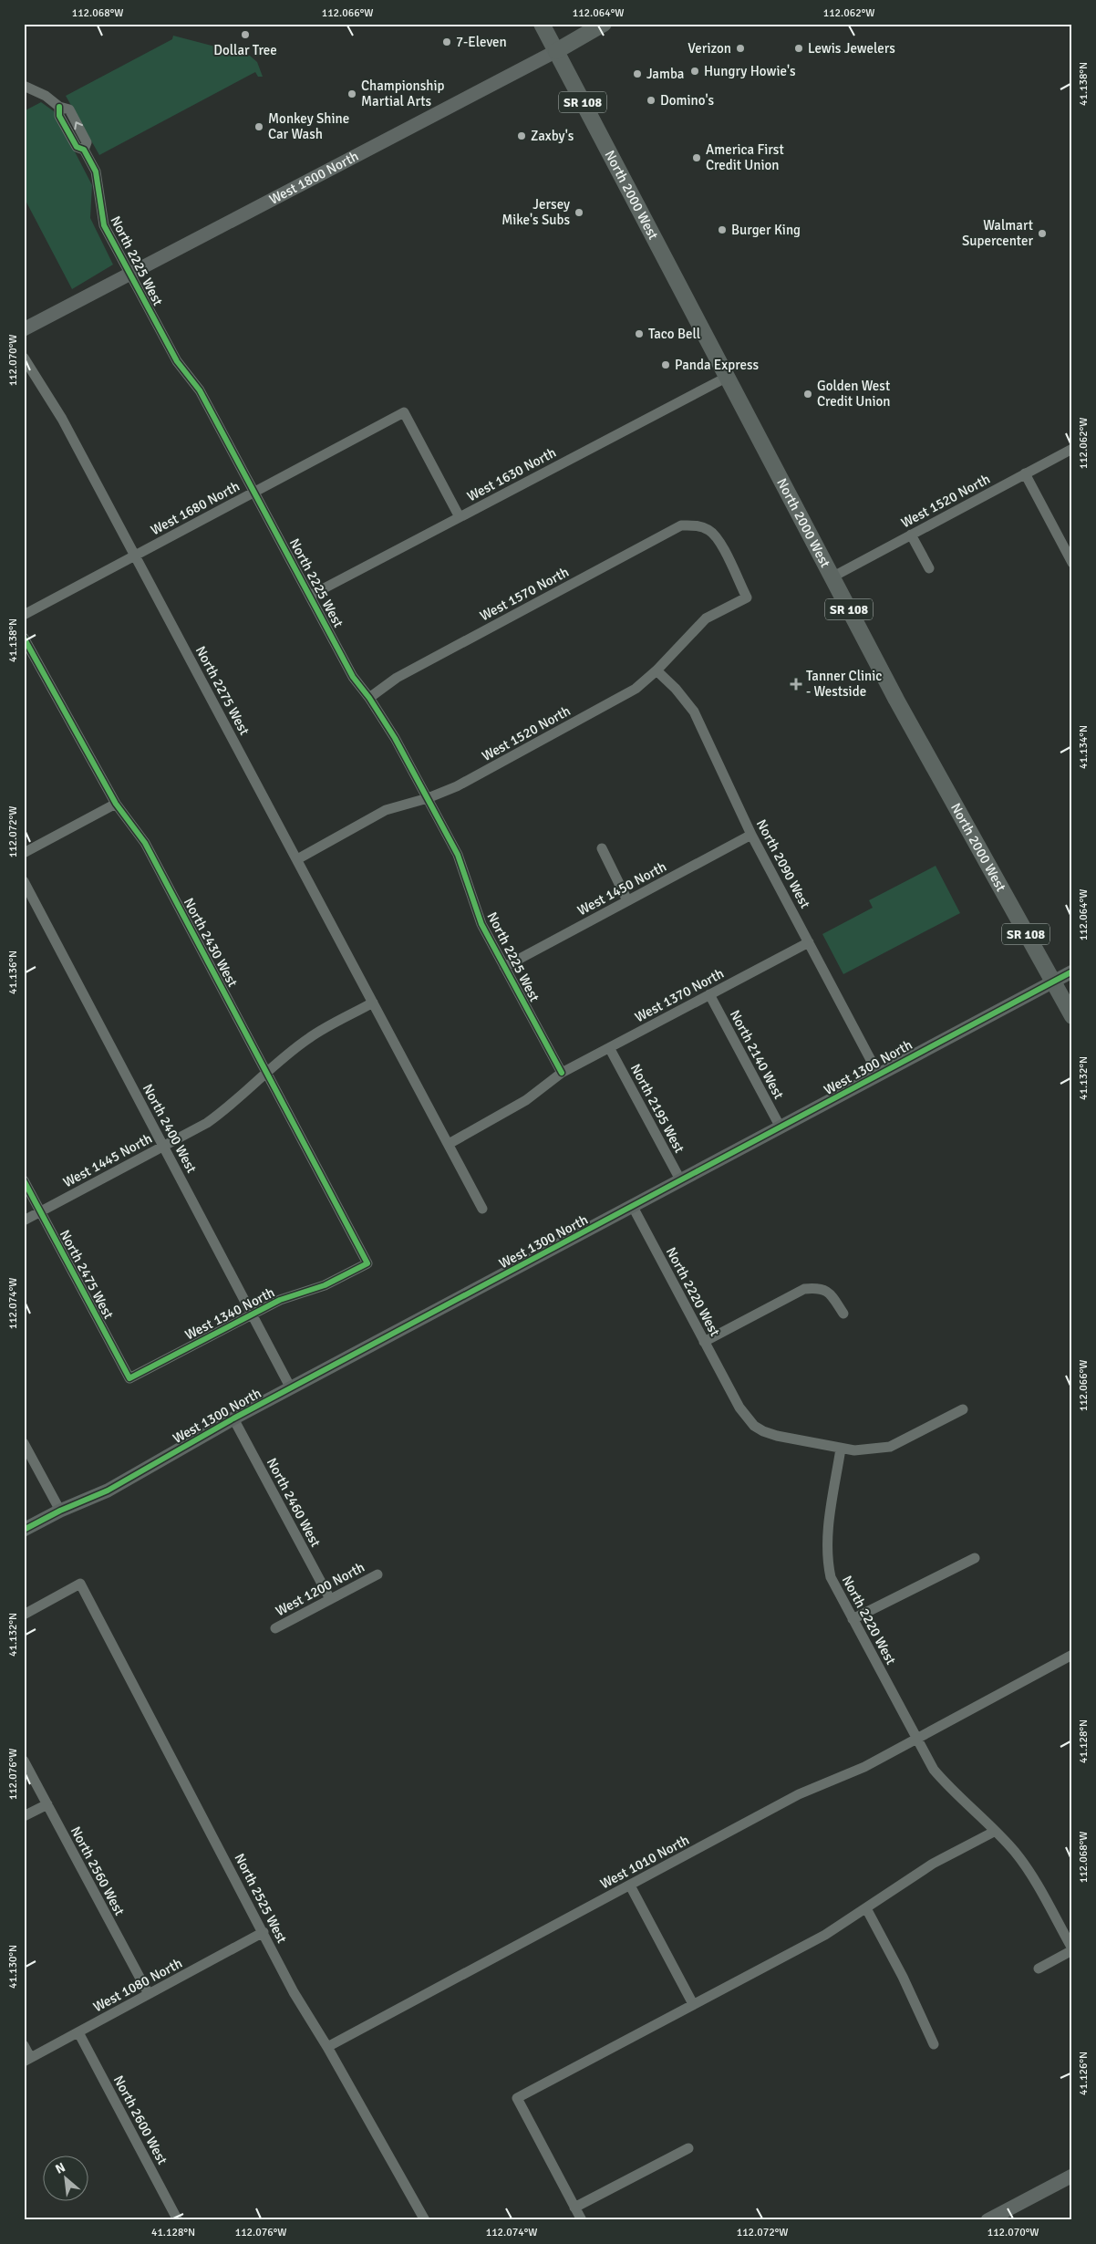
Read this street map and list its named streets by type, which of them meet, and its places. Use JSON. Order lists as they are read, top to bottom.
{
  "streets": {
    "main road": ["SR 108", "West 1800 North", "North 2000 West"],
    "street": [
      "North 2225 West",
      "West 1630 North",
      "West 1520 North",
      "West 1680 North",
      "West 1570 North",
      "North 2275 West",
      "North 2090 West",
      "West 1450 North",
      "North 2430 West",
      "West 1370 North",
      "North 2140 West",
      "West 1300 North",
      "North 2195 West",
      "North 2400 West",
      "West 1445 North",
      "North 2475 West",
      "North 2220 West",
      "West 1340 North",
      "North 2460 West",
      "West 1200 North",
      "West 1010 North",
      "North 2560 West",
      "North 2525 West",
      "West 1080 North",
      "North 2600 West"
    ]
  },
  "crossings": [
    ["West 1800 North", "North 2000 West"],
    ["West 1800 North", "North 2225 West"],
    ["North 2000 West", "West 1630 North"],
    ["North 2000 West", "West 1520 North"],
    ["North 2000 West", "West 1300 North"],
    ["North 2225 West", "West 1630 North"],
    ["North 2225 West", "West 1520 North"],
    ["North 2225 West", "West 1680 North"],
    ["North 2225 West", "West 1570 North"],
    ["North 2225 West", "West 1450 North"],
    ["North 2225 West", "West 1370 North"],
    ["West 1630 North", "West 1680 North"],
    ["West 1520 North", "West 1570 North"],
    ["West 1520 North", "North 2275 West"],
    ["West 1520 North", "North 2090 West"],
    ["West 1680 North", "North 2275 West"],
    ["North 2275 West", "West 1370 North"],
    ["North 2275 West", "West 1445 North"],
    ["North 2090 West", "West 1450 North"],
    ["North 2090 West", "West 1370 North"],
    ["North 2090 West", "West 1300 North"],
    ["North 2430 West", "West 1445 North"],
    ["North 2430 West", "West 1340 North"],
    ["West 1370 North", "North 2140 West"],
    ["West 1370 North", "North 2195 West"],
    ["North 2140 West", "West 1300 North"],
    ["West 1300 North", "North 2195 West"],
    ["West 1300 North", "North 2400 West"],
    ["West 1300 North", "North 2220 West"],
    ["West 1300 North", "North 2460 West"],
    ["North 2400 West", "West 1445 North"],
    ["North 2400 West", "West 1340 North"],
    ["West 1445 North", "North 2475 West"],
    ["North 2475 West", "West 1340 North"],
    ["North 2220 West", "West 1010 North"],
    ["North 2460 West", "West 1200 North"],
    ["West 1010 North", "North 2525 West"],
    ["North 2560 West", "West 1080 North"],
    ["North 2525 West", "West 1080 North"],
    ["West 1080 North", "North 2600 West"]
  ],
  "places": {
    "other": [
      "Dollar Tree",
      "7-Eleven",
      "Verizon",
      "Lewis Jewelers",
      "Hungry Howie's",
      "Jamba",
      "Championship Martial Arts",
      "Domino's",
      "Monkey Shine Car Wash",
      "Zaxby's",
      "America First Credit Union",
      "Jersey Mike's Subs",
      "Burger King",
      "Walmart Supercenter",
      "Taco Bell",
      "Panda Express",
      "Golden West Credit Union"
    ],
    "health": ["Tanner Clinic - Westside"]
  },
  "north": "top left",
  "coordinates": [
    "112.068°W",
    "112.066°W",
    "112.064°W",
    "112.062°W",
    "41.138°N",
    "112.070°W",
    "41.134°N",
    "112.072°W",
    "41.136°N",
    "41.132°N",
    "112.074°W",
    "41.128°N",
    "112.076°W",
    "41.130°N",
    "41.126°N"
  ]
}
